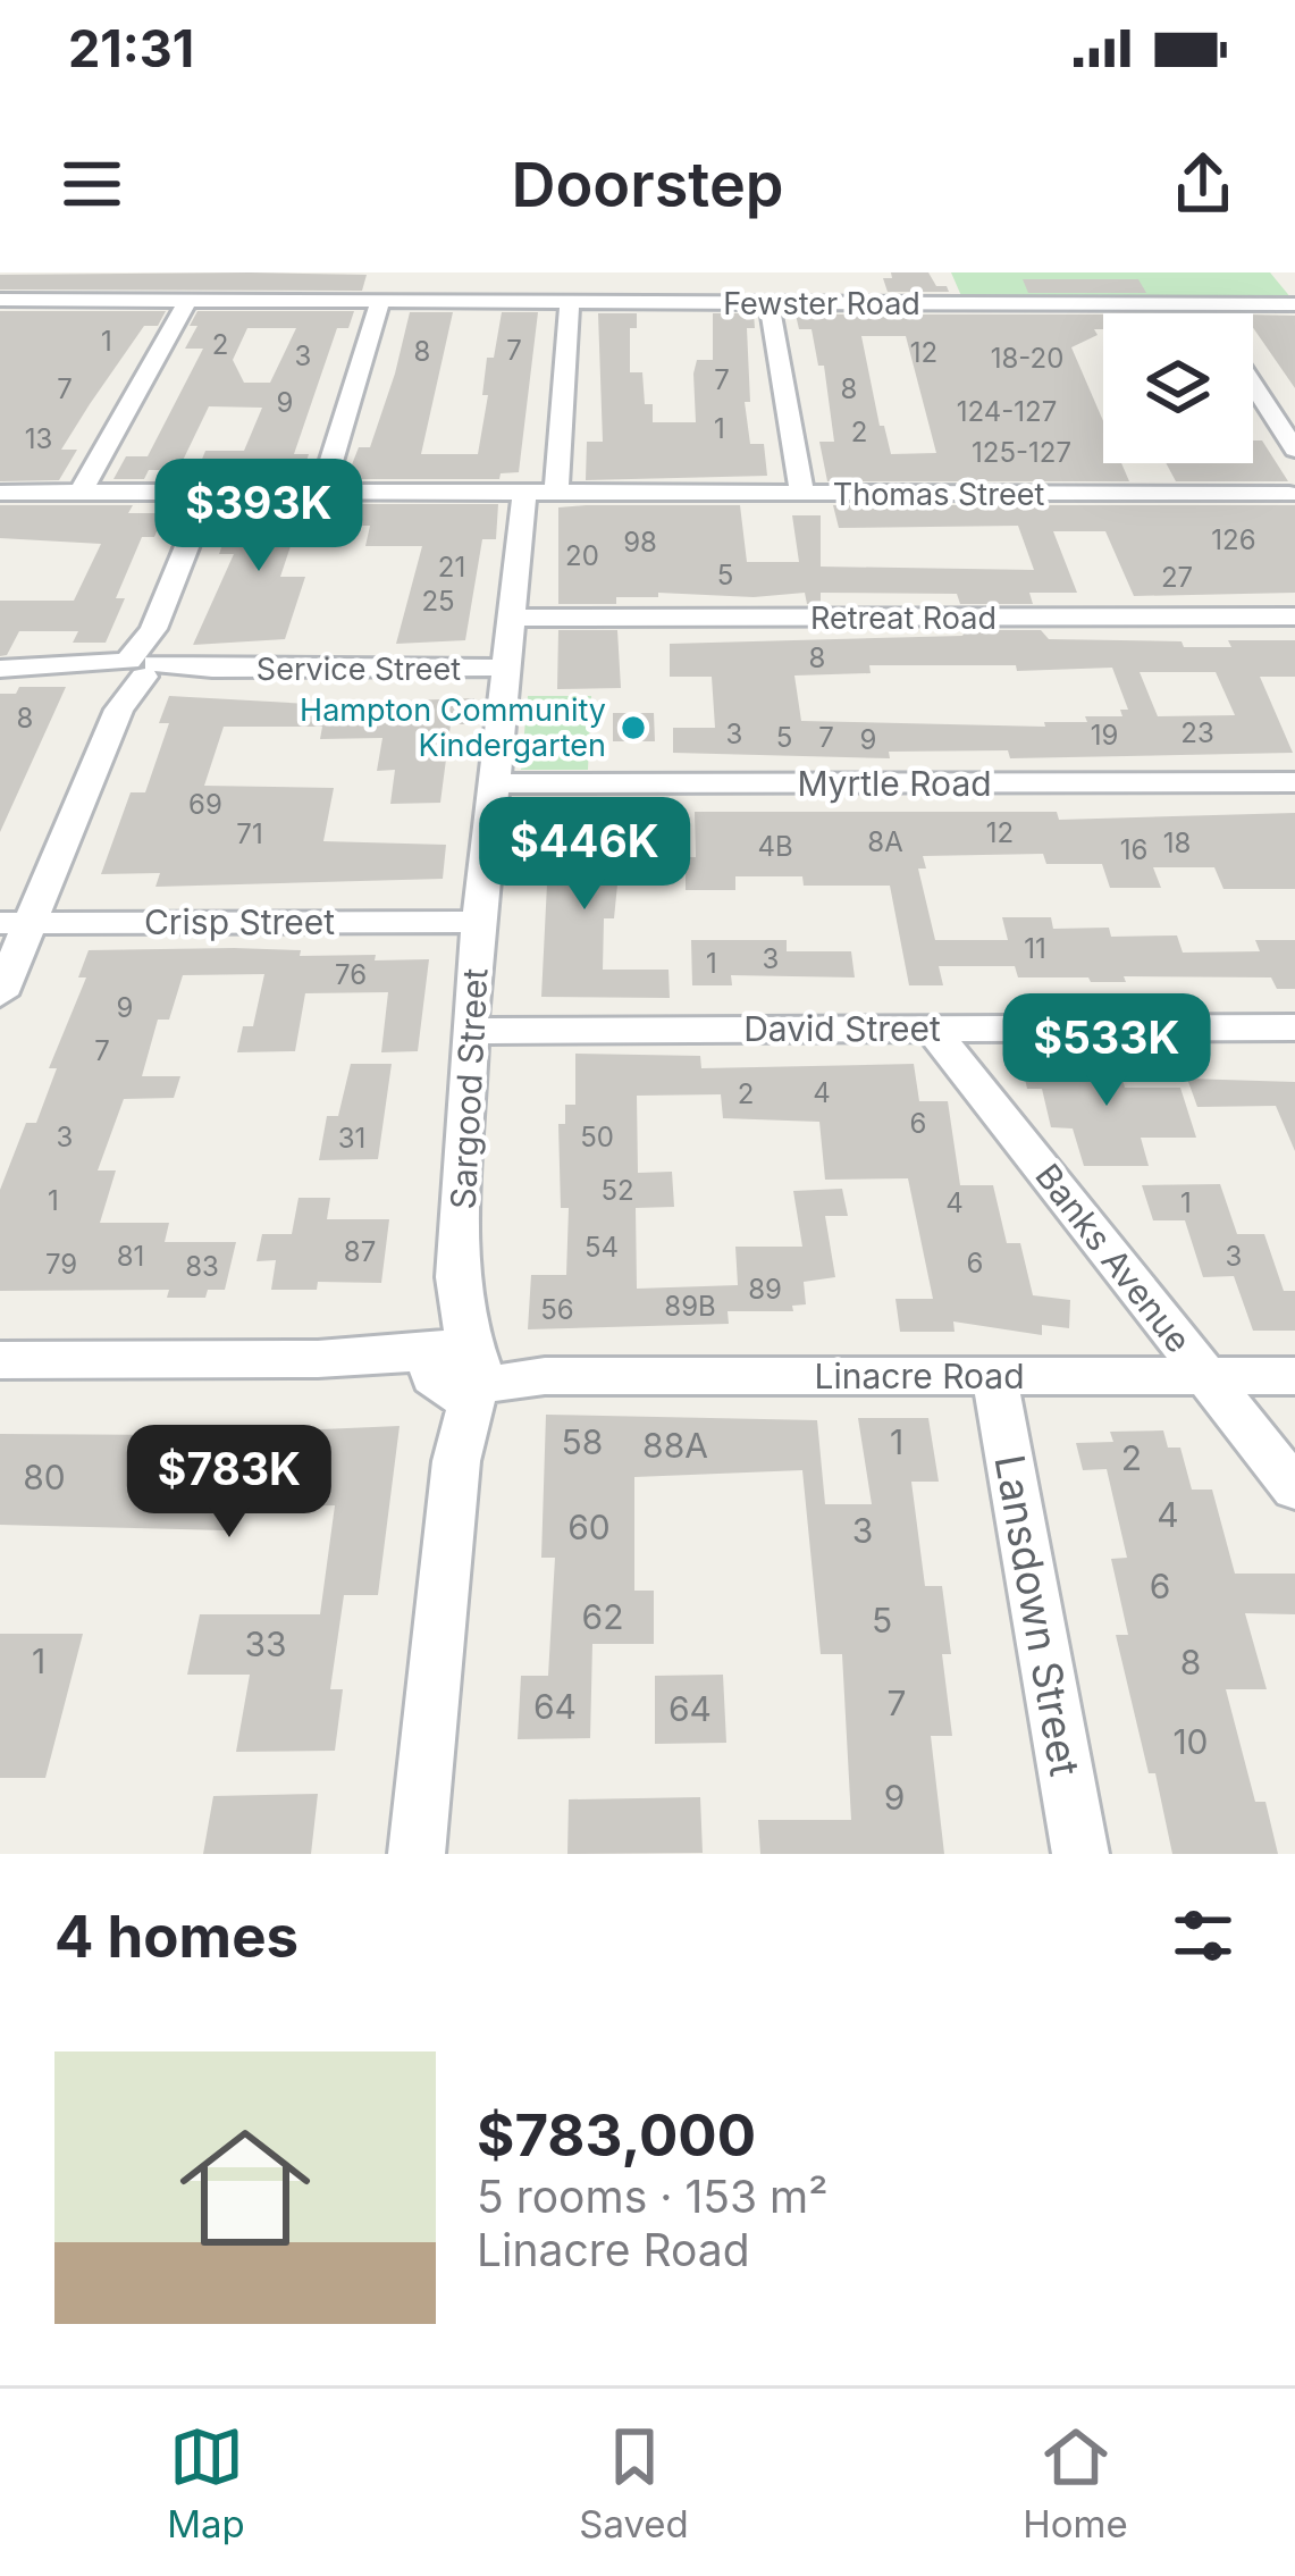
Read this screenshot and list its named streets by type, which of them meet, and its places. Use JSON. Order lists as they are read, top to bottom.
{
  "streets": {
    "street": [
      "Fewster Road",
      "Thomas Street",
      "Retreat Road",
      "Service Street",
      "Myrtle Road",
      "Crisp Street",
      "David Street",
      "Sargood Street",
      "Banks Avenue",
      "Linacre Road",
      "Lansdown Street"
    ]
  },
  "crossings": [
    ["Fewster Road", "Sargood Street"],
    ["Thomas Street", "Sargood Street"],
    ["Retreat Road", "Sargood Street"],
    ["Service Street", "Sargood Street"],
    ["Myrtle Road", "Sargood Street"],
    ["Crisp Street", "Sargood Street"],
    ["David Street", "Sargood Street"],
    ["David Street", "Banks Avenue"],
    ["Sargood Street", "Linacre Road"],
    ["Banks Avenue", "Linacre Road"],
    ["Linacre Road", "Lansdown Street"]
  ],
  "places": ["Hampton Community Kindergarten"],
  "house_numbers": [
    "1",
    "2",
    "7",
    "8",
    "12",
    "3",
    "18-20",
    "7",
    "7",
    "8",
    "9",
    "124-127",
    "1",
    "2",
    "13",
    "125-127",
    "126",
    "98",
    "20",
    "21",
    "5",
    "27",
    "25",
    "8",
    "8",
    "23",
    "3",
    "19",
    "5",
    "7",
    "9",
    "69",
    "12",
    "71",
    "8A",
    "18",
    "4B",
    "16",
    "11",
    "3",
    "1",
    "76",
    "9",
    "7",
    "4",
    "2",
    "6",
    "3",
    "50",
    "31",
    "52",
    "1",
    "4",
    "1",
    "54",
    "87",
    "81",
    "3",
    "6",
    "79",
    "83",
    "89",
    "89B",
    "56",
    "58",
    "1",
    "88A",
    "2",
    "80",
    "4",
    "60",
    "3",
    "6",
    "62",
    "5",
    "33",
    "1",
    "8",
    "7",
    "64",
    "64",
    "10",
    "9"
  ],
  "page": {
    "status": "21:31",
    "header": "Doorstep",
    "price": [
      "$393K",
      "$446K",
      "$533K",
      "$783K"
    ],
    "heading": "4 homes",
    "list": [
      {
        "name": "$783,000",
        "note": "5 rooms · 153 m² · Linacre Road"
      }
    ],
    "tabs": ["Map", "Saved", "Home"]
  }
}
